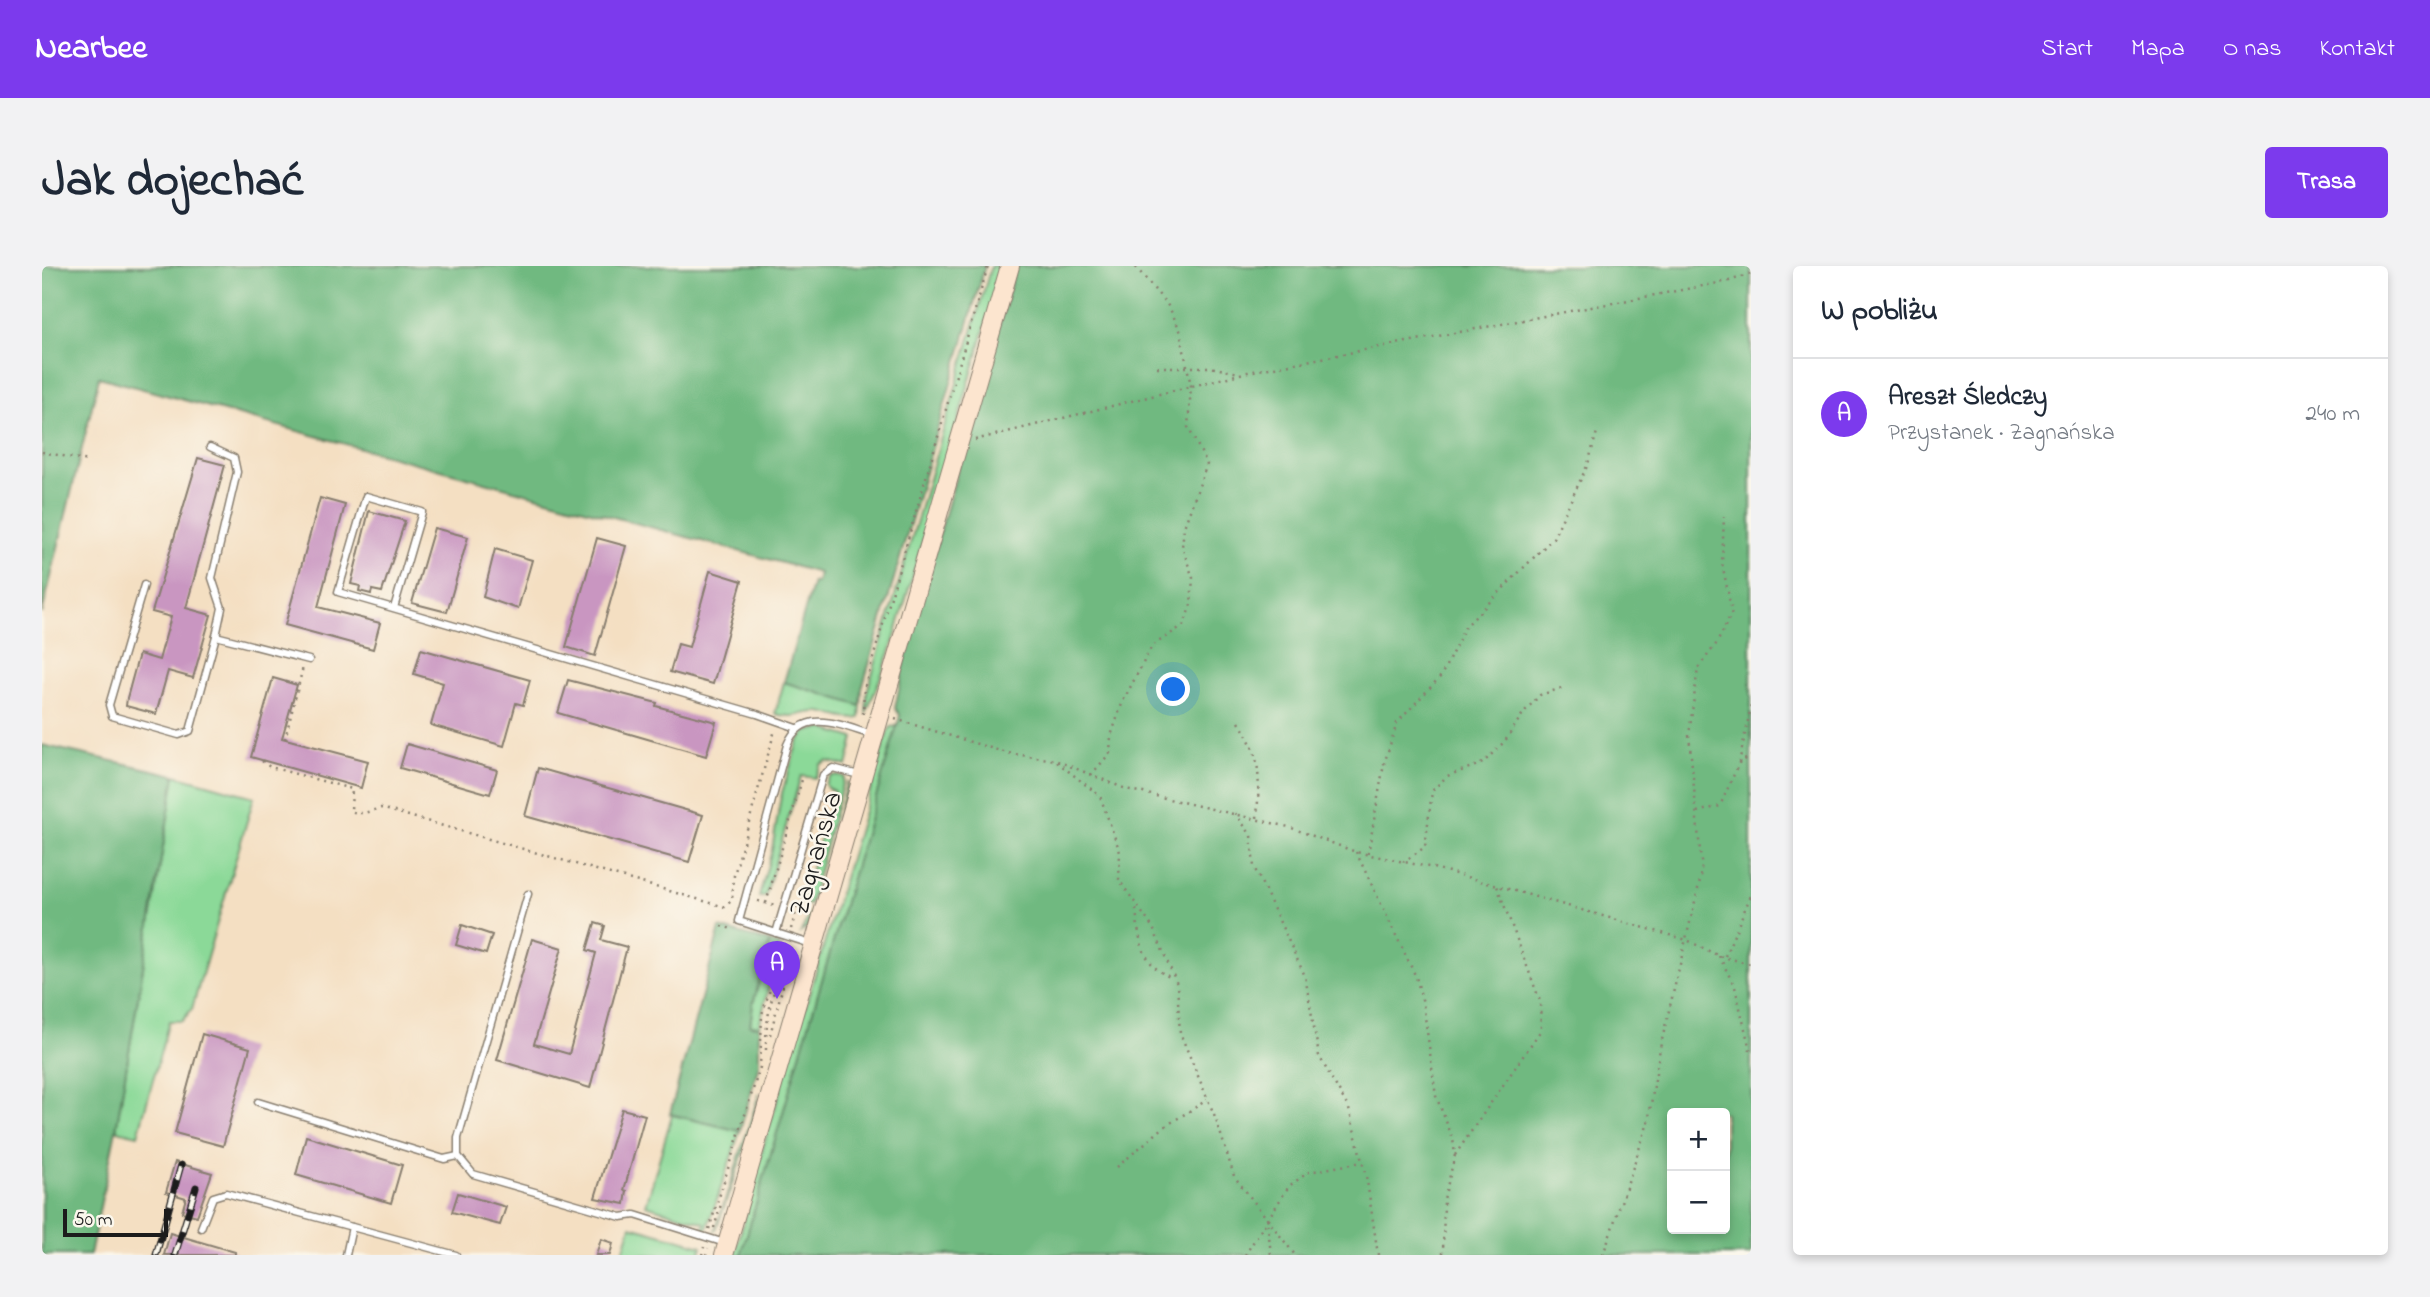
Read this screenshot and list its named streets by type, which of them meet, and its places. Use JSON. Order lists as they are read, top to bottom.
{
  "streets": {
    "street": ["Zagnańska"]
  },
  "scale_bar": "50 m",
  "page": {
    "header": "Nearbee",
    "nav": [
      "Start",
      "Mapa",
      "O nas",
      "Kontakt"
    ],
    "title": "Jak dojechać",
    "buttons": "Trasa",
    "heading": "W pobliżu",
    "list": [
      {
        "mark": "A",
        "name": "Areszt Śledczy",
        "note": "Przystanek · Zagnańska",
        "value": "240 m"
      }
    ],
    "pins": "A",
    "map_buttons": ["+", "−"],
    "scale": "50 m"
  }
}
